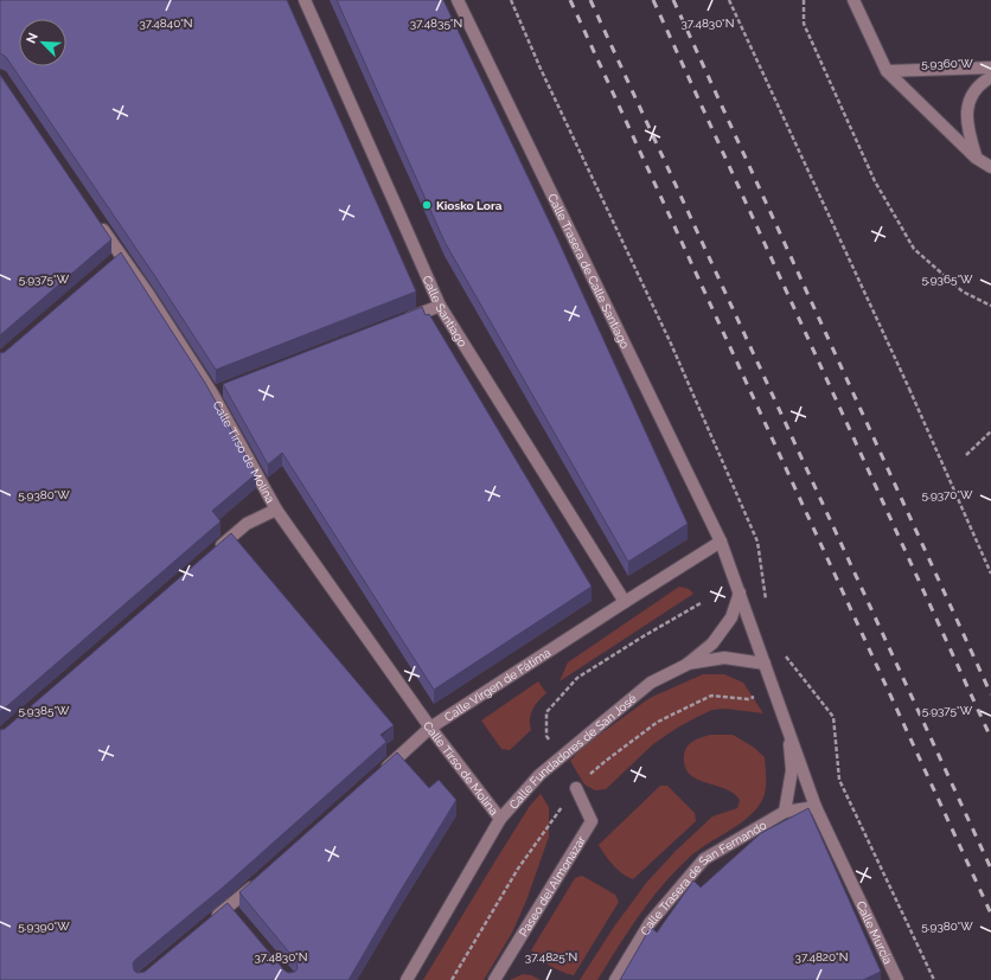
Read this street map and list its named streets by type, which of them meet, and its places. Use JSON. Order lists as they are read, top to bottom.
{
  "streets": {
    "street": [
      "Calle Trasera de Calle Santiago",
      "Calle Santiago",
      "Calle Tirso de Molina",
      "Calle Virgen de Fátima",
      "Calle Fundadores de San José",
      "Calle Trasera de San Fernando",
      "Paseo del Almonazar",
      "Calle Murcia"
    ]
  },
  "crossings": [
    ["Calle Trasera de Calle Santiago", "Calle Virgen de Fátima"],
    ["Calle Trasera de Calle Santiago", "Calle Fundadores de San José"],
    ["Calle Trasera de Calle Santiago", "Calle Murcia"],
    ["Calle Santiago", "Calle Virgen de Fátima"],
    ["Calle Tirso de Molina", "Calle Virgen de Fátima"],
    ["Calle Tirso de Molina", "Calle Fundadores de San José"],
    ["Calle Trasera de San Fernando", "Calle Murcia"]
  ],
  "places": ["Kiosko Lora"],
  "north": "top left",
  "coordinates": [
    "37.4840°N",
    "37.4835°N",
    "37.4830°N",
    "5.9360°W",
    "5.9375°W",
    "5.9365°W",
    "5.9380°W",
    "5.9370°W",
    "5.9385°W",
    "5.9390°W",
    "37.4825°N",
    "37.4820°N"
  ]
}
